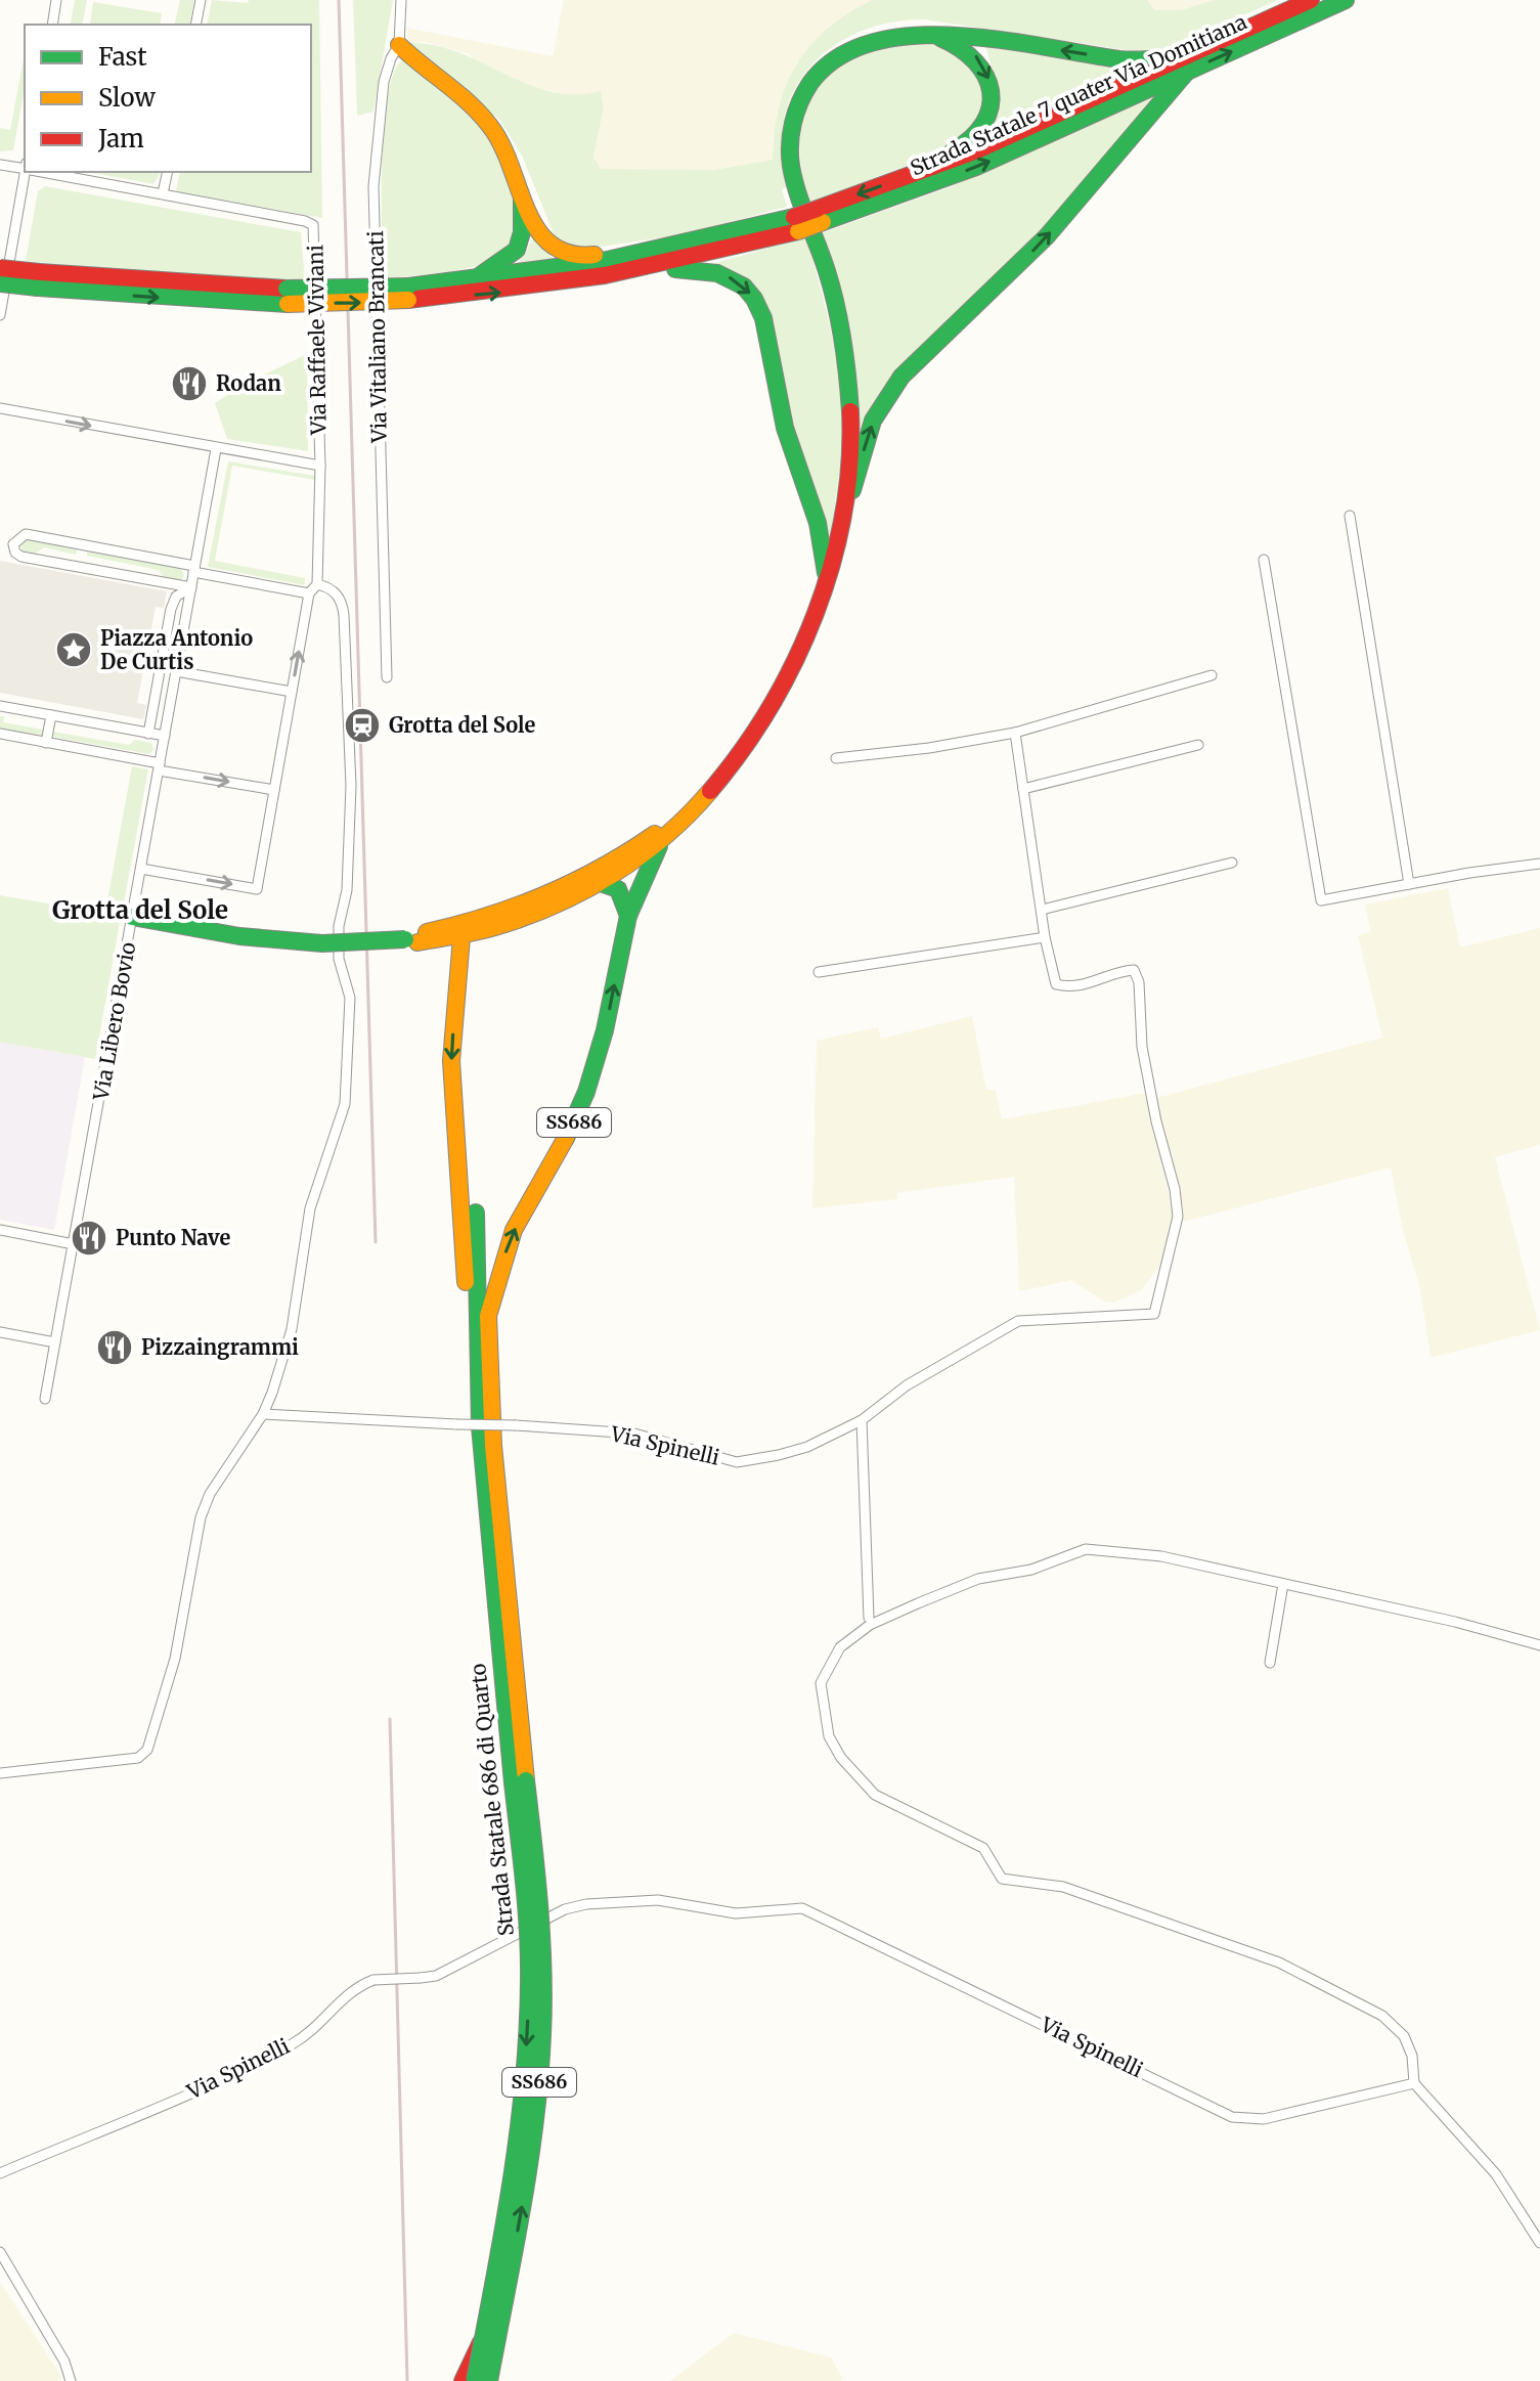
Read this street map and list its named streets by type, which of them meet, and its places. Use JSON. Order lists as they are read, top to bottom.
{
  "streets": {
    "highway": ["Strada Statale 7 quater Via Domitiana", "SS686", "Strada Statale 686 di Quarto"],
    "street": [
      "Via Vitaliano Brancati",
      "Via Raffaele Viviani",
      "Via Libero Bovio",
      "Via Spinelli"
    ]
  },
  "crossings": [
    ["Via Libero Bovio", "SS686"],
    ["SS686", "Strada Statale 686 di Quarto"]
  ],
  "districts": ["Grotta del Sole"],
  "places": {
    "restaurant": ["Rodan", "Punto Nave", "Pizzaingrammi"],
    "place": ["Piazza Antonio De Curtis"],
    "station": ["Grotta del Sole"]
  },
  "legend": ["Fast", "Slow", "Jam"]
}
